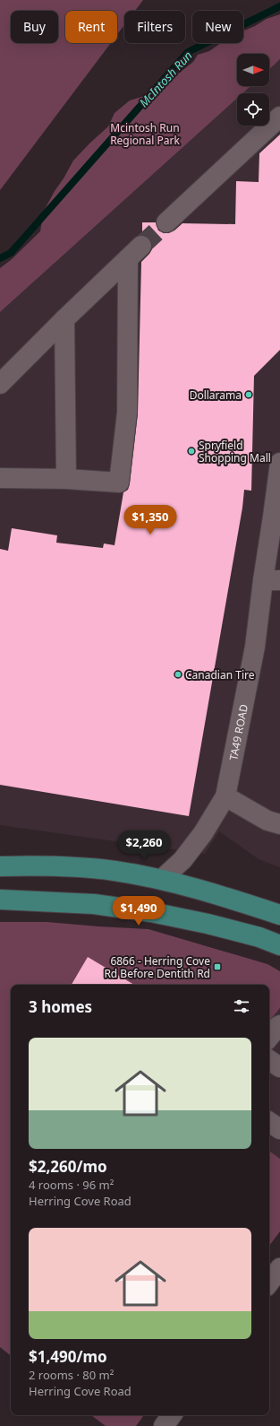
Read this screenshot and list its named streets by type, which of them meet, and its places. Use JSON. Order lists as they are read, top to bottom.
{
  "streets": {
    "street": ["TA49 ROAD"]
  },
  "water": ["McIntosh Run"],
  "parks": ["Mcintosh Run Regional Park"],
  "places": {
    "other": ["Dollarama", "Spryfield Shopping Mall", "Canadian Tire"],
    "transit": ["6866 - Herring Cove Rd Before Dentith Rd"]
  },
  "north": "right",
  "page": {
    "chip": [
      "Buy",
      "Rent",
      "Filters",
      "New"
    ],
    "price": ["$1,350", "$2,260", "$1,490"],
    "heading": "3 homes",
    "list": [
      {
        "name": "$2,260/mo",
        "note": "4 rooms · 96 m² · Herring Cove Road"
      },
      {
        "name": "$1,490/mo",
        "note": "2 rooms · 80 m² · Herring Cove Road"
      }
    ]
  }
}
